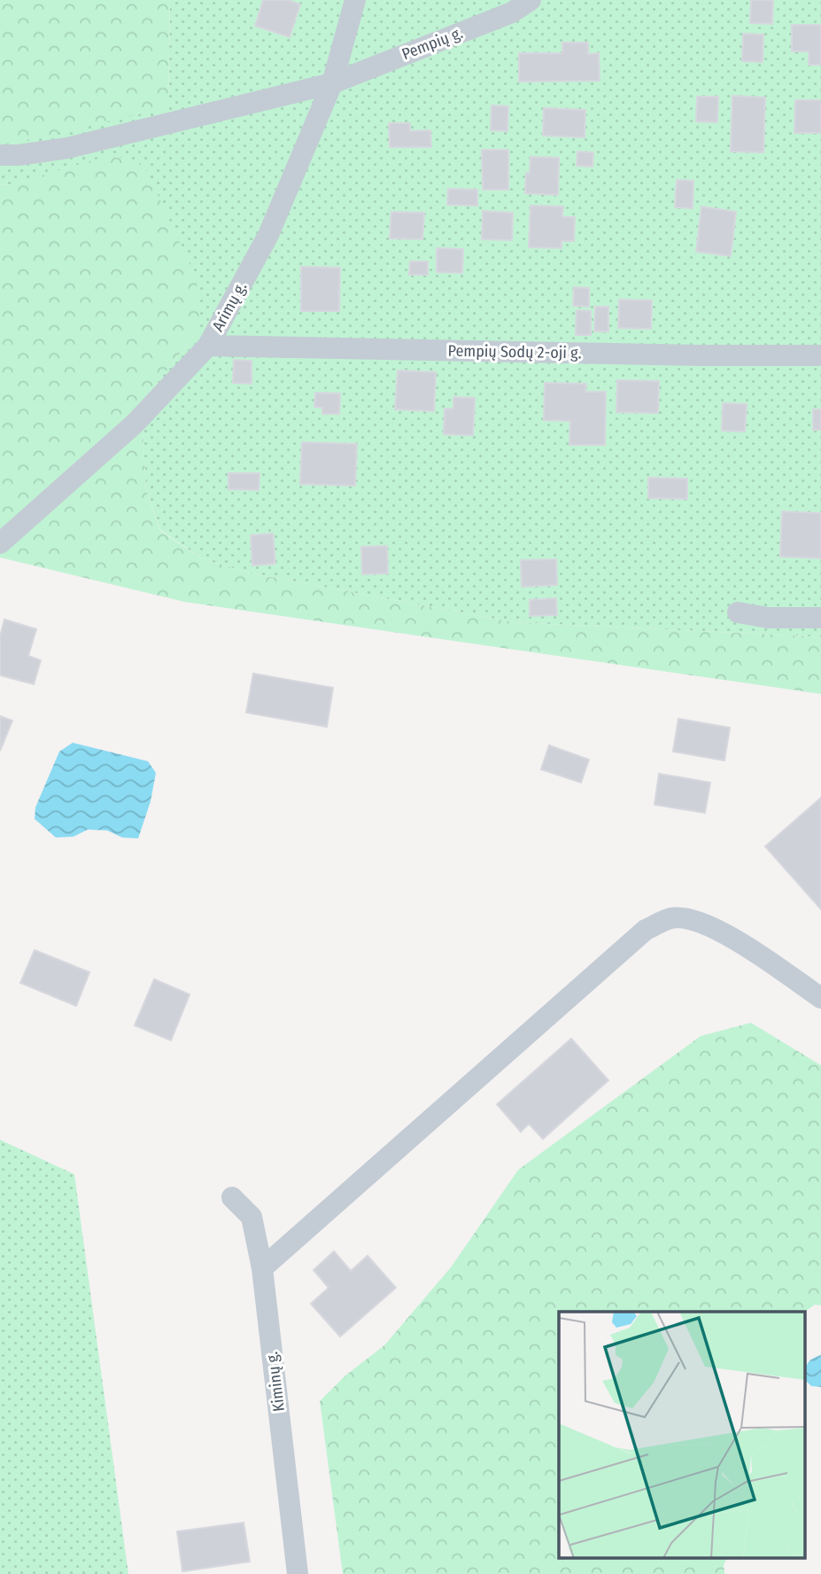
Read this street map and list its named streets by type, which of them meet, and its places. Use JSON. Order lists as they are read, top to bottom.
{
  "streets": {
    "street": [
      "Pempių g.",
      "Arimų g.",
      "Pempių Sodų 2-oji g.",
      "Kiminų g."
    ]
  },
  "crossings": [
    ["Pempių g.", "Arimų g."],
    ["Arimų g.", "Pempių Sodų 2-oji g."]
  ]
}
